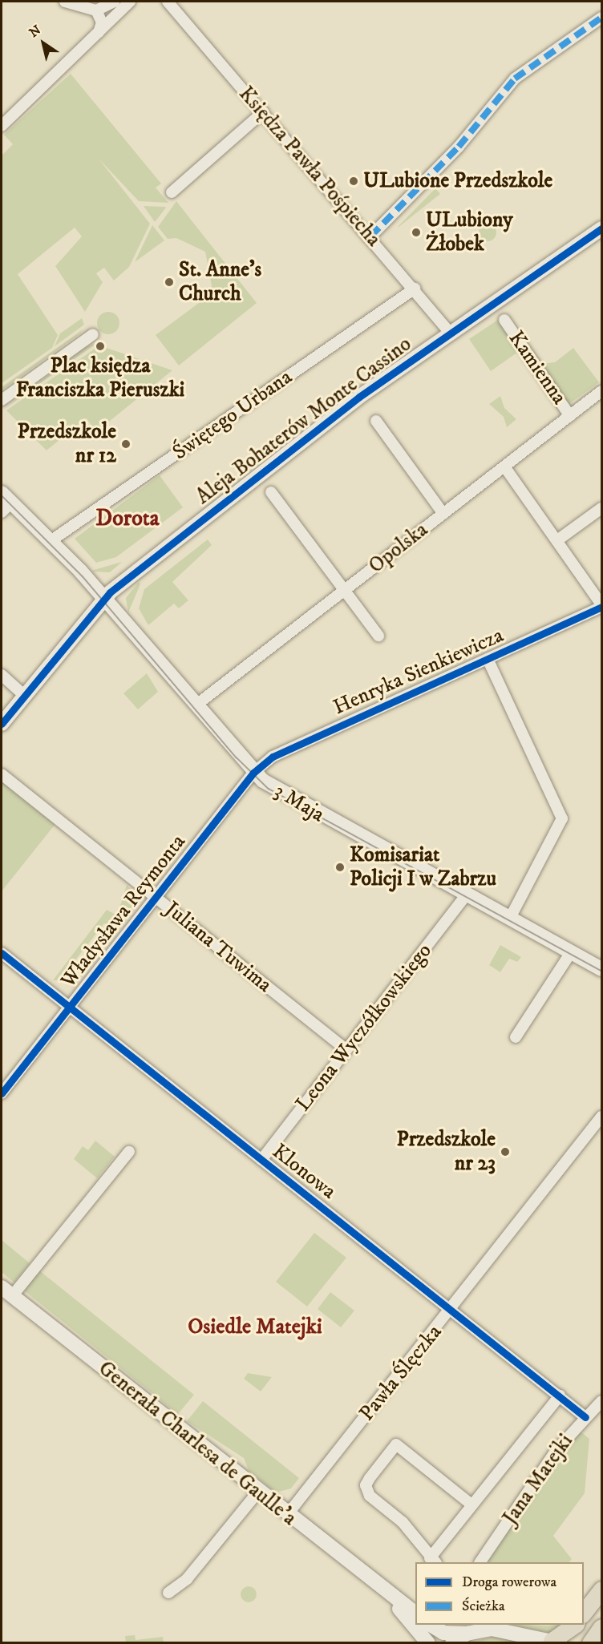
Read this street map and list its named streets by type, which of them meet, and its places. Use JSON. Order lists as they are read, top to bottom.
{
  "streets": {
    "street": [
      "Księdza Pawła Pośpiecha",
      "Kamienna",
      "Świętego Urbana",
      "Aleja Bohaterów Monte Cassino",
      "Opolska",
      "Henryka Sienkiewicza",
      "3 Maja",
      "Władysława Reymonta",
      "Juliana Tuwima",
      "Leona Wyczółkowskiego",
      "Klonowa",
      "Pawła Ślęczka",
      "Generała Charlesa de Gaulle'a",
      "Jana Matejki"
    ]
  },
  "crossings": [
    ["Księdza Pawła Pośpiecha", "Świętego Urbana"],
    ["Księdza Pawła Pośpiecha", "Aleja Bohaterów Monte Cassino"],
    ["Kamienna", "Opolska"],
    ["Świętego Urbana", "3 Maja"],
    ["Aleja Bohaterów Monte Cassino", "3 Maja"],
    ["Opolska", "3 Maja"],
    ["Henryka Sienkiewicza", "3 Maja"],
    ["Henryka Sienkiewicza", "Władysława Reymonta"],
    ["3 Maja", "Władysława Reymonta"],
    ["3 Maja", "Leona Wyczółkowskiego"],
    ["Władysława Reymonta", "Juliana Tuwima"],
    ["Władysława Reymonta", "Klonowa"],
    ["Juliana Tuwima", "Leona Wyczółkowskiego"],
    ["Leona Wyczółkowskiego", "Klonowa"],
    ["Klonowa", "Pawła Ślęczka"],
    ["Klonowa", "Jana Matejki"],
    ["Pawła Ślęczka", "Generała Charlesa de Gaulle'a"]
  ],
  "districts": ["Dorota", "Osiedle Matejki"],
  "places": [
    "ULubione Przedszkole",
    "ULubiony Żłobek",
    "St. Anne's Church",
    "Plac księdza Franciszka Pieruszki",
    "Przedszkole nr 12",
    "Komisariat Policji I w Zabrzu",
    "Przedszkole nr 23"
  ],
  "legend": ["Droga rowerowa", "Ścieżka"],
  "north": "top left"
}
